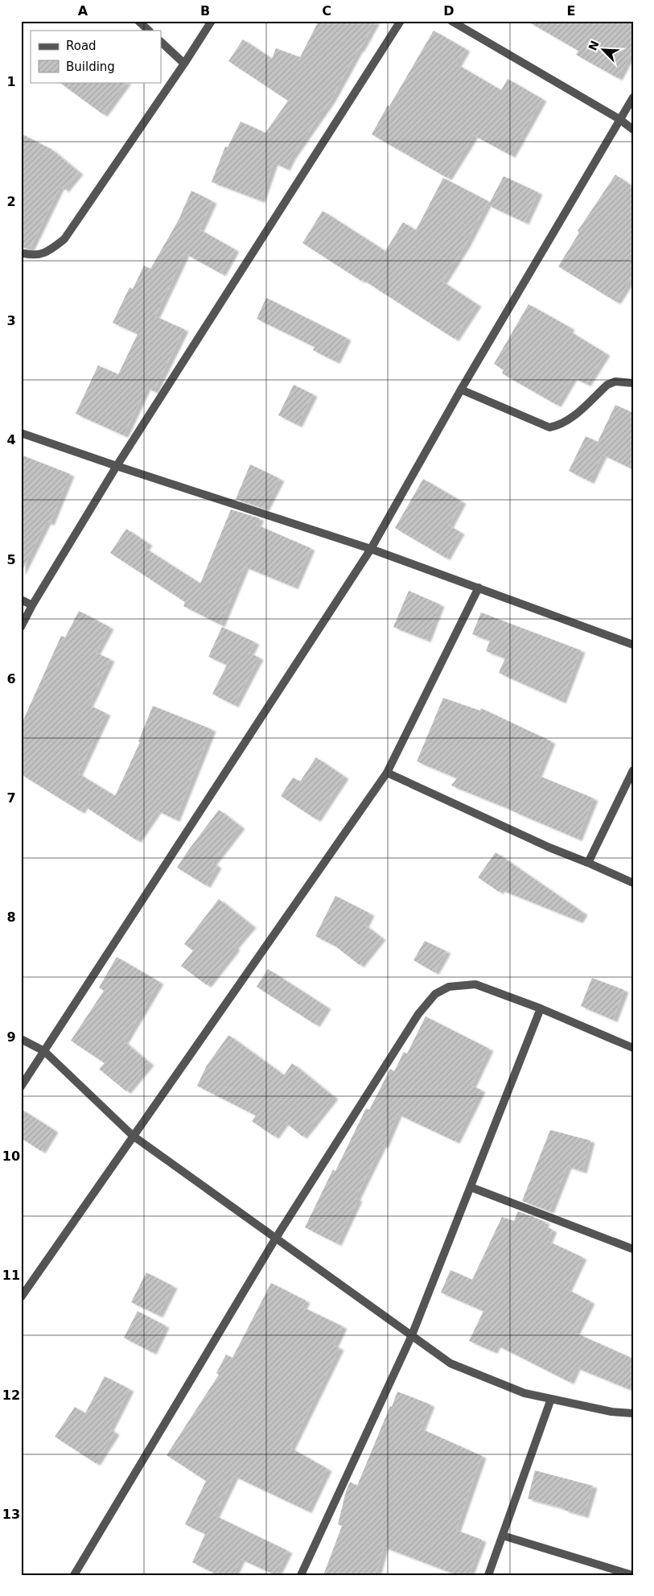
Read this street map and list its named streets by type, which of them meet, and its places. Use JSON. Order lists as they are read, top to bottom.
{
  "legend": ["Road", "Building"],
  "north": "top left",
  "grid": {
    "columns": [
      "A",
      "B",
      "C",
      "D",
      "E"
    ],
    "rows": [
      "1",
      "2",
      "3",
      "4",
      "5",
      "6",
      "7",
      "8",
      "9",
      "10",
      "11",
      "12",
      "13"
    ]
  }
}
